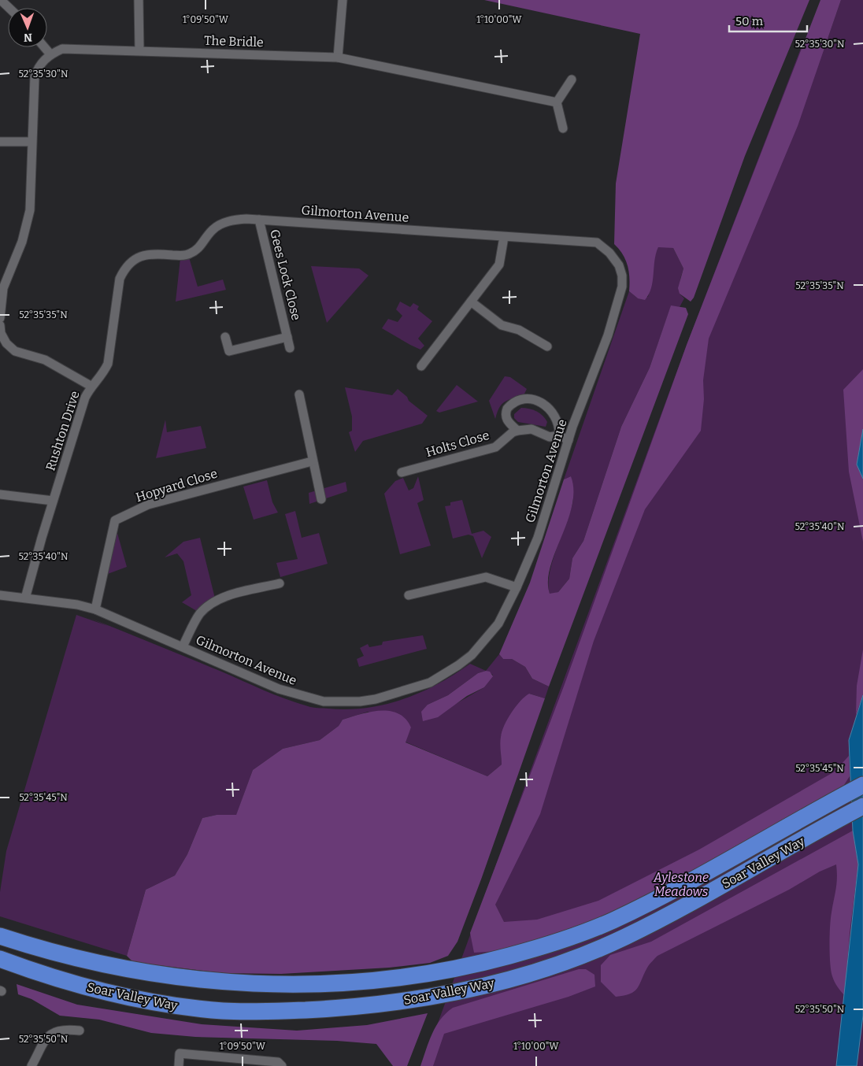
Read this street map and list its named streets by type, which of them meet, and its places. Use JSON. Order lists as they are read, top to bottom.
{
  "streets": {
    "highway": ["Soar Valley Way"],
    "street": [
      "The Bridle",
      "Gilmorton Avenue",
      "Gees Lock Close",
      "Rushton Drive",
      "Holts Close",
      "Hopyard Close"
    ]
  },
  "crossings": [
    ["Gilmorton Avenue", "Gees Lock Close"],
    ["Gilmorton Avenue", "Rushton Drive"],
    ["Gilmorton Avenue", "Hopyard Close"]
  ],
  "parks": ["Aylestone Meadows"],
  "scale_bar": "50 m",
  "north": "bottom",
  "coordinates": [
    "1°09'50\"W",
    "1°10'00\"W",
    "52°35'30\"N",
    "52°35'35\"N",
    "52°35'40\"N",
    "52°35'45\"N",
    "52°35'50\"N"
  ]
}
